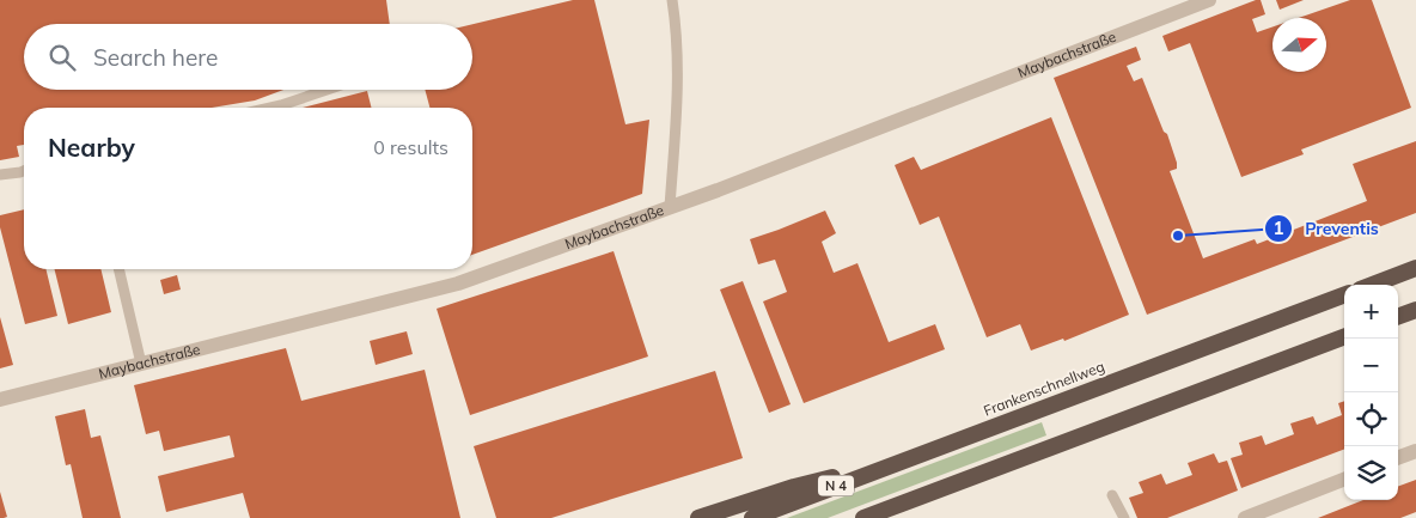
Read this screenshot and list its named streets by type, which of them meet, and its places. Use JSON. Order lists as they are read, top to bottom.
{
  "streets": {
    "highway": ["Frankenschnellweg", "N 4"],
    "street": ["Maybachstraße"]
  },
  "places": ["Preventis"],
  "north": "right",
  "page": {
    "search": "Search here",
    "heading": ["Nearby", "0 results"],
    "map_buttons": ["+", "−"]
  }
}
